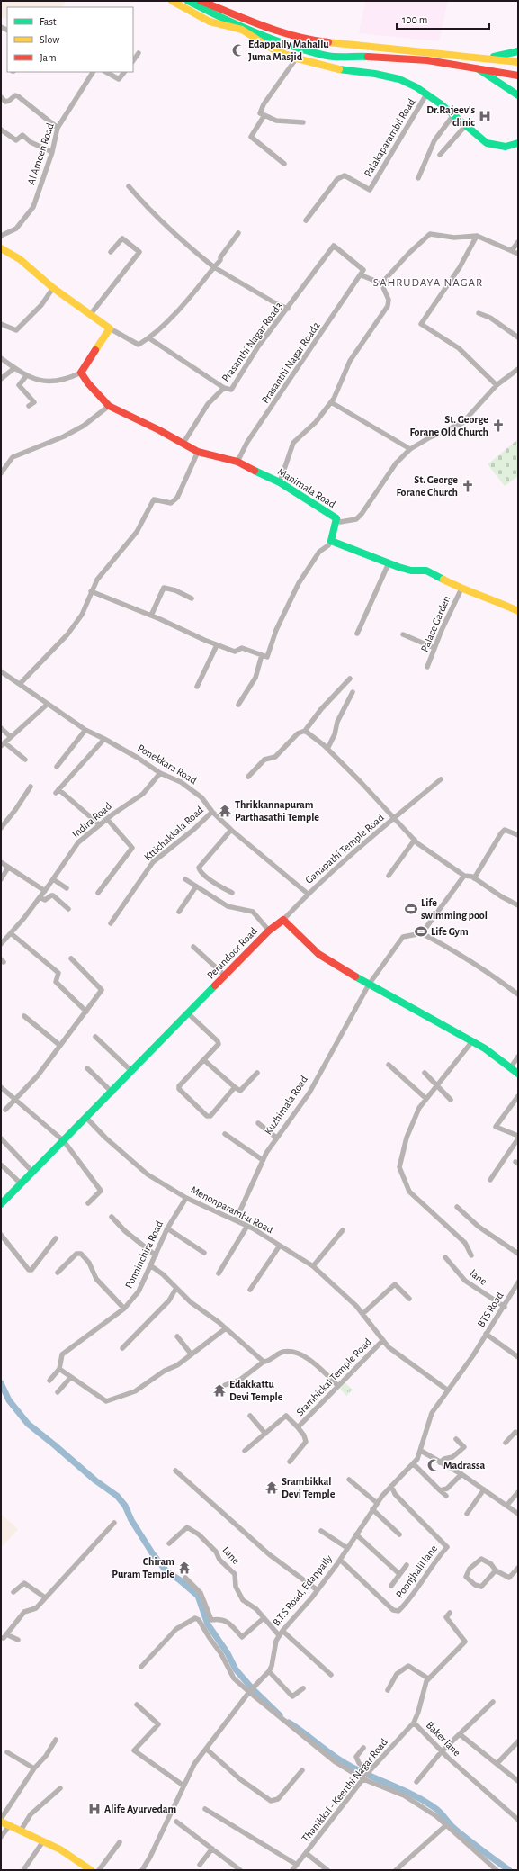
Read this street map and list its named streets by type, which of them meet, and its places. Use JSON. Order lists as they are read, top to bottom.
{
  "streets": {
    "main road": ["Manimala Road", "Perandoor Road"],
    "street": [
      "Palakaparambil Road",
      "Al Ameen Road",
      "Prasanthi Nagar Road3",
      "Prasanthi Nagar Road2",
      "Palace Garden",
      "Ponekkara Road",
      "Indira Road",
      "Kttichakkala Road",
      "Ganapathi Temple Road",
      "Kuzhimala Road",
      "Menonparambu Road",
      "Ponninchira Road",
      "lane",
      "BTS Road",
      "Srambickal Temple Road",
      "Lane",
      "Poonjhalil lane",
      "B.T.S Road, Edappally",
      "Baker lane",
      "Thanikkal - Keerthi Nagar Road"
    ]
  },
  "crossings": [
    ["Prasanthi Nagar Road3", "Prasanthi Nagar Road2"],
    ["Prasanthi Nagar Road3", "Manimala Road"],
    ["Prasanthi Nagar Road2", "Manimala Road"],
    ["Ponekkara Road", "Indira Road"],
    ["Ponekkara Road", "Kttichakkala Road"],
    ["Ponekkara Road", "Ganapathi Temple Road"],
    ["Ganapathi Temple Road", "Perandoor Road"],
    ["Perandoor Road", "Menonparambu Road"],
    ["Kuzhimala Road", "Menonparambu Road"],
    ["Menonparambu Road", "Ponninchira Road"],
    ["Menonparambu Road", "Srambickal Temple Road"],
    ["Menonparambu Road", "B.T.S Road, Edappally"],
    ["lane", "BTS Road"],
    ["BTS Road", "B.T.S Road, Edappally"],
    ["Lane", "B.T.S Road, Edappally"],
    ["Poonjhalil lane", "B.T.S Road, Edappally"],
    ["Baker lane", "Thanikkal - Keerthi Nagar Road"]
  ],
  "districts": ["SAHRUDAYA NAGAR"],
  "places": {
    "mosque": ["Edappally Mahallu Juma Masjid", "Madrassa"],
    "hospital": ["Dr.Rajeev's clinic", "Alife Ayurvedam"],
    "church": ["St. George Forane Old Church", "St. George Forane Church"],
    "temple": [
      "Thrikkannapuram Parthasathi Temple",
      "Edakkattu Devi Temple",
      "Srambikkal Devi Temple",
      "Chiram Puram Temple"
    ],
    "sports": ["Life swimming pool", "Life Gym"]
  },
  "legend": ["Fast", "Slow", "Jam"],
  "scale_bar": "100 m"
}
